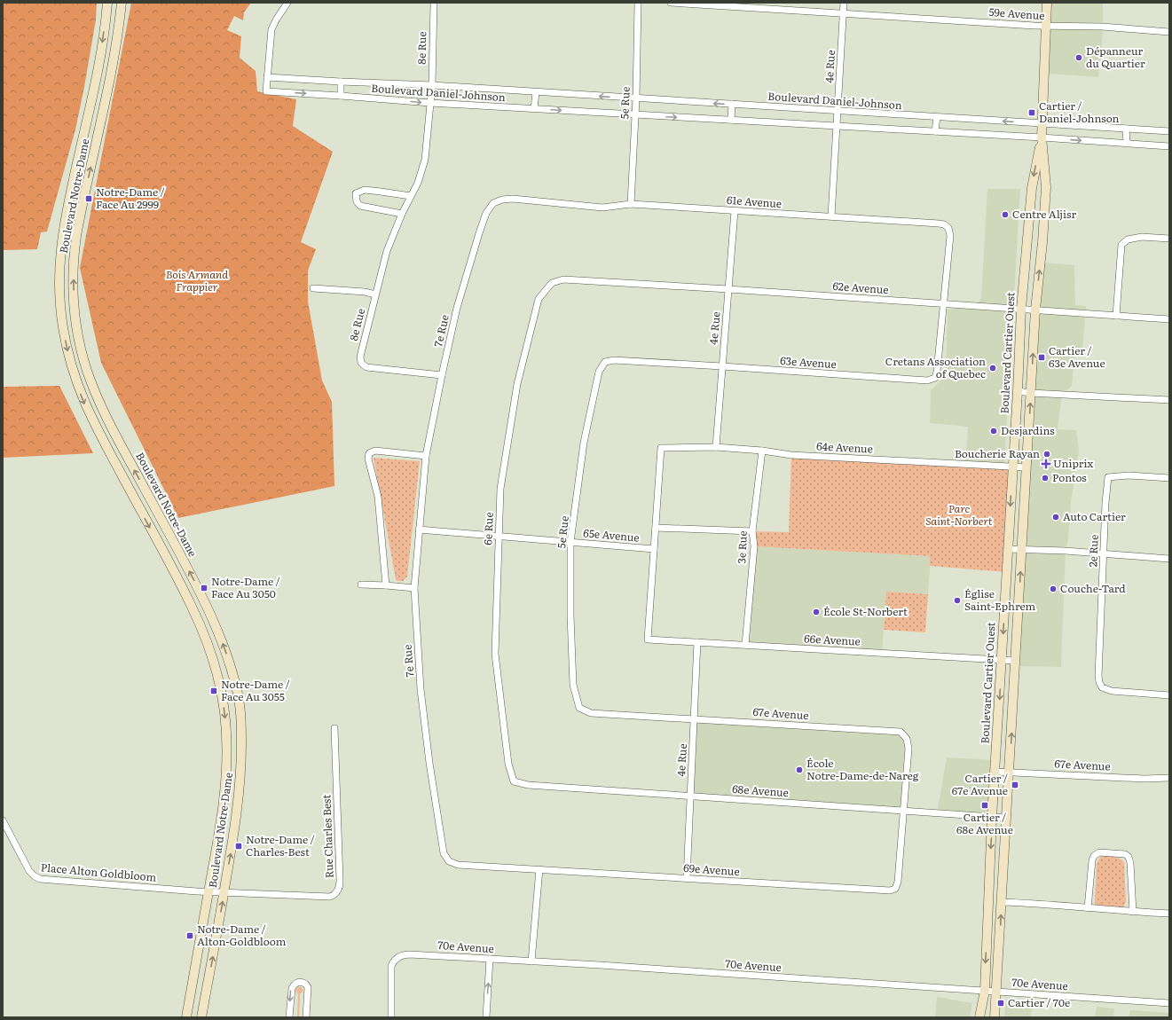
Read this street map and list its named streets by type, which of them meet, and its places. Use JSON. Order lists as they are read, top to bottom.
{
  "streets": {
    "street": [
      "59e Avenue",
      "8e Rue",
      "4e Rue",
      "Boulevard Daniel-Johnson",
      "5e Rue",
      "Boulevard Notre-Dame",
      "61e Avenue",
      "62e Avenue",
      "7e Rue",
      "Boulevard Cartier Ouest",
      "63e Avenue",
      "64e Avenue",
      "6e Rue",
      "65e Avenue",
      "3e Rue",
      "2e Rue",
      "66e Avenue",
      "67e Avenue",
      "68e Avenue",
      "Rue Charles Best",
      "69e Avenue",
      "Place Alton Goldbloom",
      "70e Avenue"
    ]
  },
  "crossings": [
    ["59e Avenue", "4e Rue"],
    ["59e Avenue", "Boulevard Cartier Ouest"],
    ["8e Rue", "Boulevard Daniel-Johnson"],
    ["8e Rue", "7e Rue"],
    ["4e Rue", "Boulevard Daniel-Johnson"],
    ["4e Rue", "61e Avenue"],
    ["4e Rue", "62e Avenue"],
    ["4e Rue", "63e Avenue"],
    ["4e Rue", "64e Avenue"],
    ["4e Rue", "66e Avenue"],
    ["4e Rue", "67e Avenue"],
    ["4e Rue", "68e Avenue"],
    ["4e Rue", "69e Avenue"],
    ["Boulevard Daniel-Johnson", "5e Rue"],
    ["Boulevard Daniel-Johnson", "Boulevard Cartier Ouest"],
    ["5e Rue", "61e Avenue"],
    ["5e Rue", "63e Avenue"],
    ["5e Rue", "65e Avenue"],
    ["5e Rue", "67e Avenue"],
    ["Boulevard Notre-Dame", "Rue Charles Best"],
    ["Boulevard Notre-Dame", "Place Alton Goldbloom"],
    ["61e Avenue", "62e Avenue"],
    ["61e Avenue", "7e Rue"],
    ["61e Avenue", "63e Avenue"],
    ["62e Avenue", "Boulevard Cartier Ouest"],
    ["62e Avenue", "63e Avenue"],
    ["62e Avenue", "6e Rue"],
    ["7e Rue", "65e Avenue"],
    ["7e Rue", "69e Avenue"],
    ["Boulevard Cartier Ouest", "64e Avenue"],
    ["Boulevard Cartier Ouest", "66e Avenue"],
    ["Boulevard Cartier Ouest", "67e Avenue"],
    ["Boulevard Cartier Ouest", "68e Avenue"],
    ["Boulevard Cartier Ouest", "70e Avenue"],
    ["64e Avenue", "3e Rue"],
    ["6e Rue", "65e Avenue"],
    ["6e Rue", "68e Avenue"],
    ["65e Avenue", "66e Avenue"],
    ["3e Rue", "66e Avenue"],
    ["67e Avenue", "68e Avenue"],
    ["67e Avenue", "69e Avenue"],
    ["68e Avenue", "69e Avenue"],
    ["Rue Charles Best", "Place Alton Goldbloom"]
  ],
  "parks": ["Bois Armand Frappier", "Parc Saint-Norbert"],
  "places": {
    "other": [
      "Dépanneur du Quartier",
      "Centre Aljisr",
      "Cretans Association of Quebec",
      "Desjardins",
      "Boucherie Rayan",
      "Pontos",
      "Auto Cartier",
      "Couche-Tard",
      "Église Saint-Ephrem",
      "École St-Norbert",
      "École Notre-Dame-de-Nareg"
    ],
    "transit": [
      "Cartier / Daniel-Johnson",
      "Notre-Dame / Face Au 2999",
      "Cartier / 63e Avenue",
      "Notre-Dame / Face Au 3050",
      "Notre-Dame / Face Au 3055",
      "Cartier / 67e Avenue",
      "Cartier / 68e Avenue",
      "Notre-Dame / Charles-Best",
      "Notre-Dame / Alton-Goldbloom",
      "Cartier / 70e"
    ],
    "health": ["Uniprix"]
  }
}
